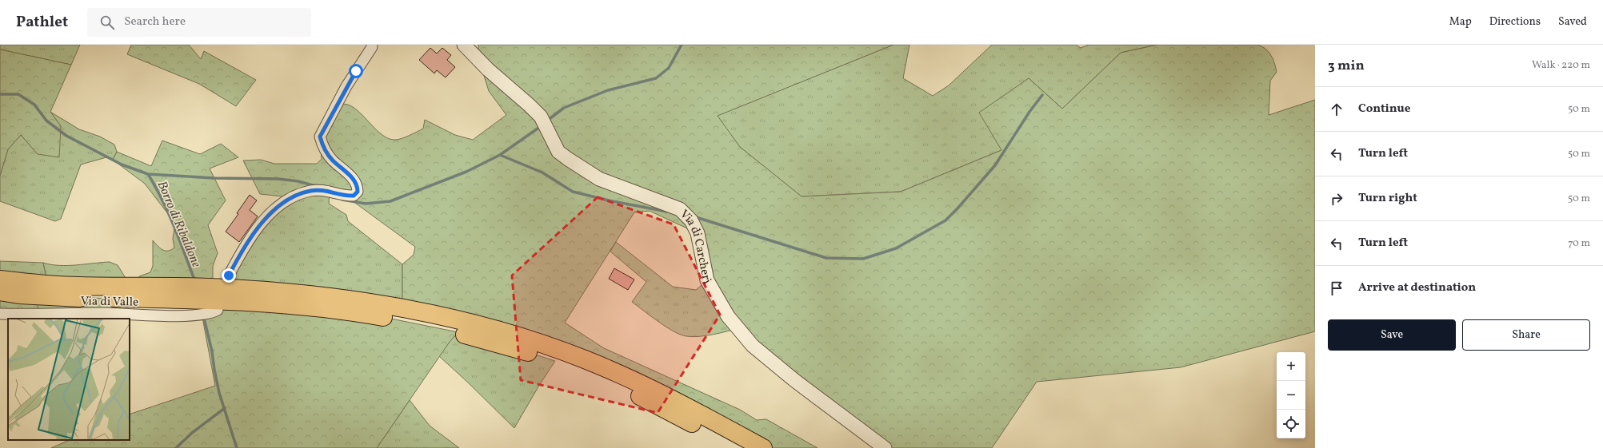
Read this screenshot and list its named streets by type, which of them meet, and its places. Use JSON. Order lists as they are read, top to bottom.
{
  "streets": {
    "street": ["Via di Carcheri", "Via di Valle"]
  },
  "water": ["Borro di Ribaldone"],
  "page": {
    "header": "Pathlet",
    "search": "Search here",
    "nav": ["Map", "Directions", "Saved"],
    "heading": ["3 min", "Walk · 220 m"],
    "list": [
      ["Continue", "50 m"],
      ["Turn left", "50 m"],
      ["Turn right", "50 m"],
      ["Turn left", "70 m"],
      "Arrive at destination"
    ],
    "buttons": ["Save", "Share"],
    "map_buttons": ["+", "−"]
  }
}
